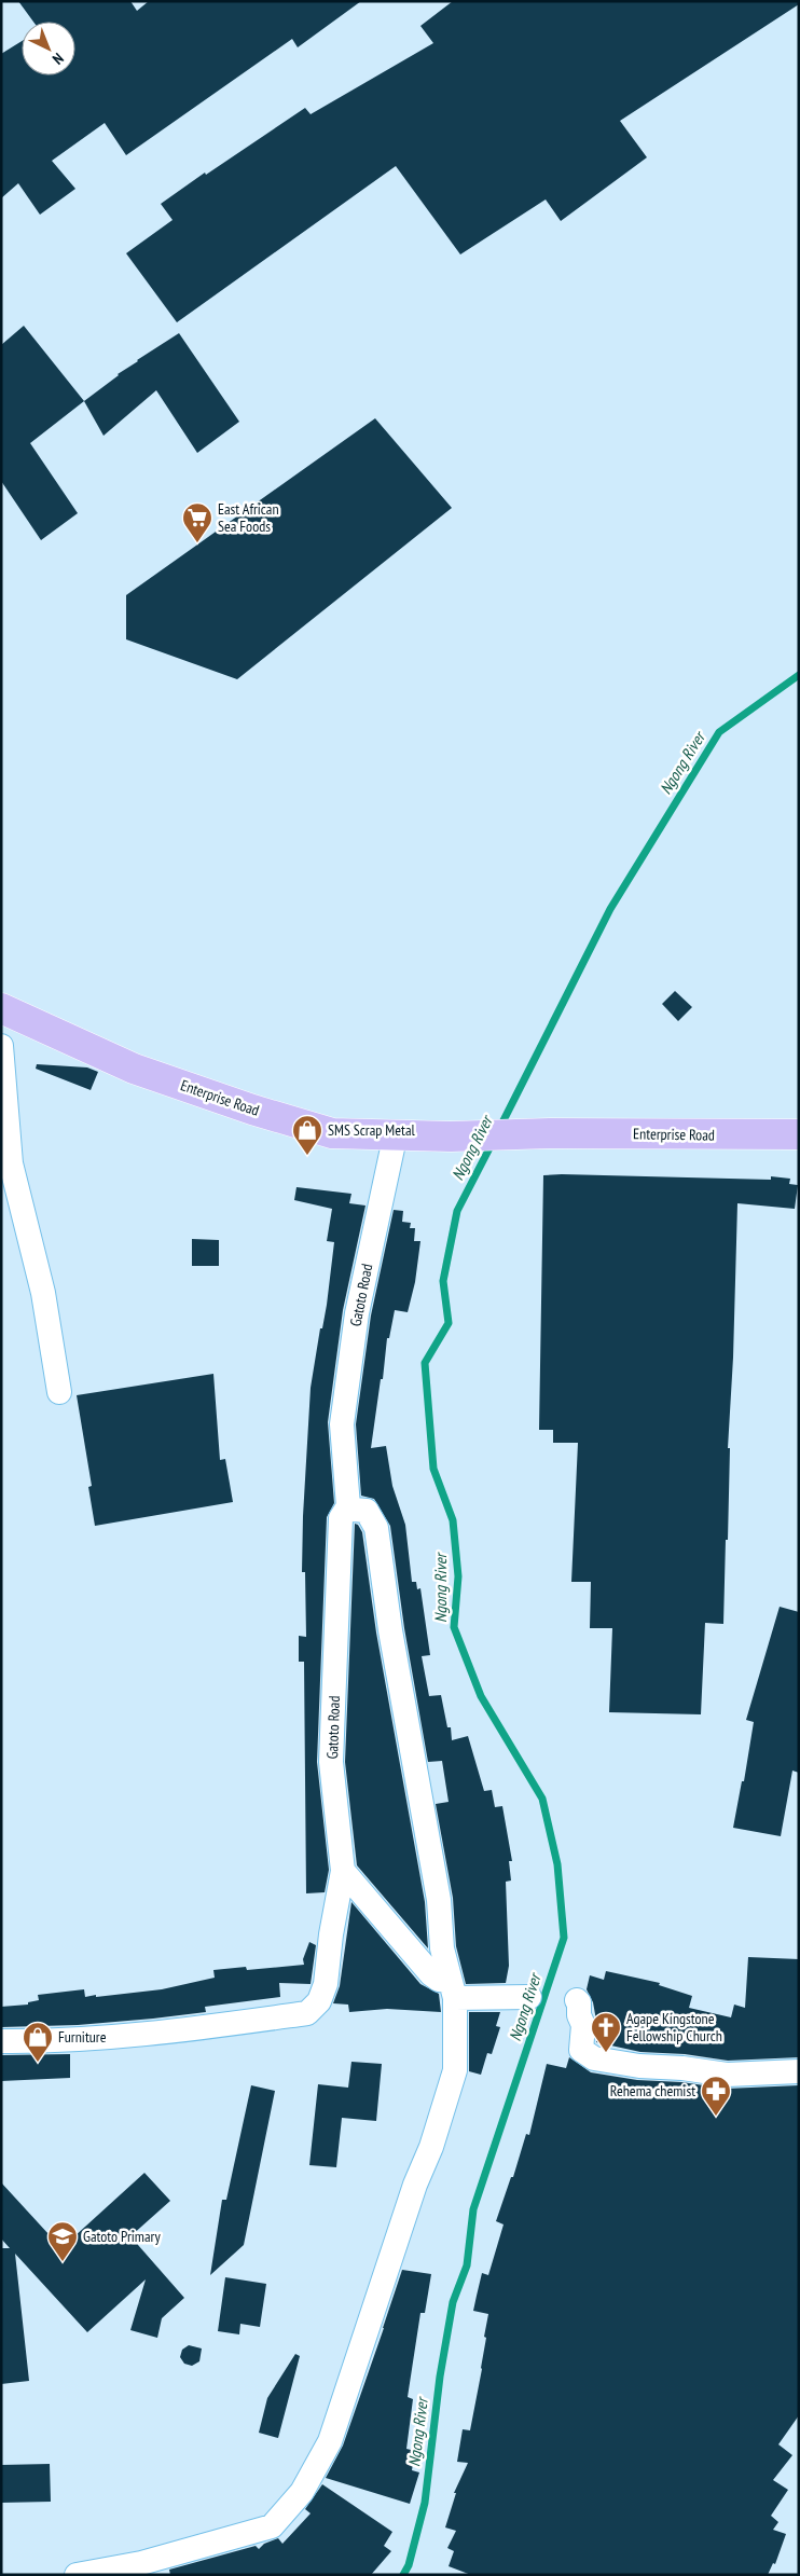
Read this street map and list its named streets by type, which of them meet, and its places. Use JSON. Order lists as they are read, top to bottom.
{
  "streets": {
    "main road": ["Enterprise Road"],
    "street": ["Gatoto Road"]
  },
  "crossings": [
    ["Enterprise Road", "Gatoto Road"]
  ],
  "water": ["Ngong River"],
  "places": {
    "supermarket": ["East African Sea Foods"],
    "shop": ["SMS Scrap Metal", "Furniture"],
    "church": ["Agape Kingstone Fellowship Church"],
    "pharmacy": ["Rehema chemist"],
    "school or university": ["Gatoto Primary"]
  },
  "north": "bottom right"
}
